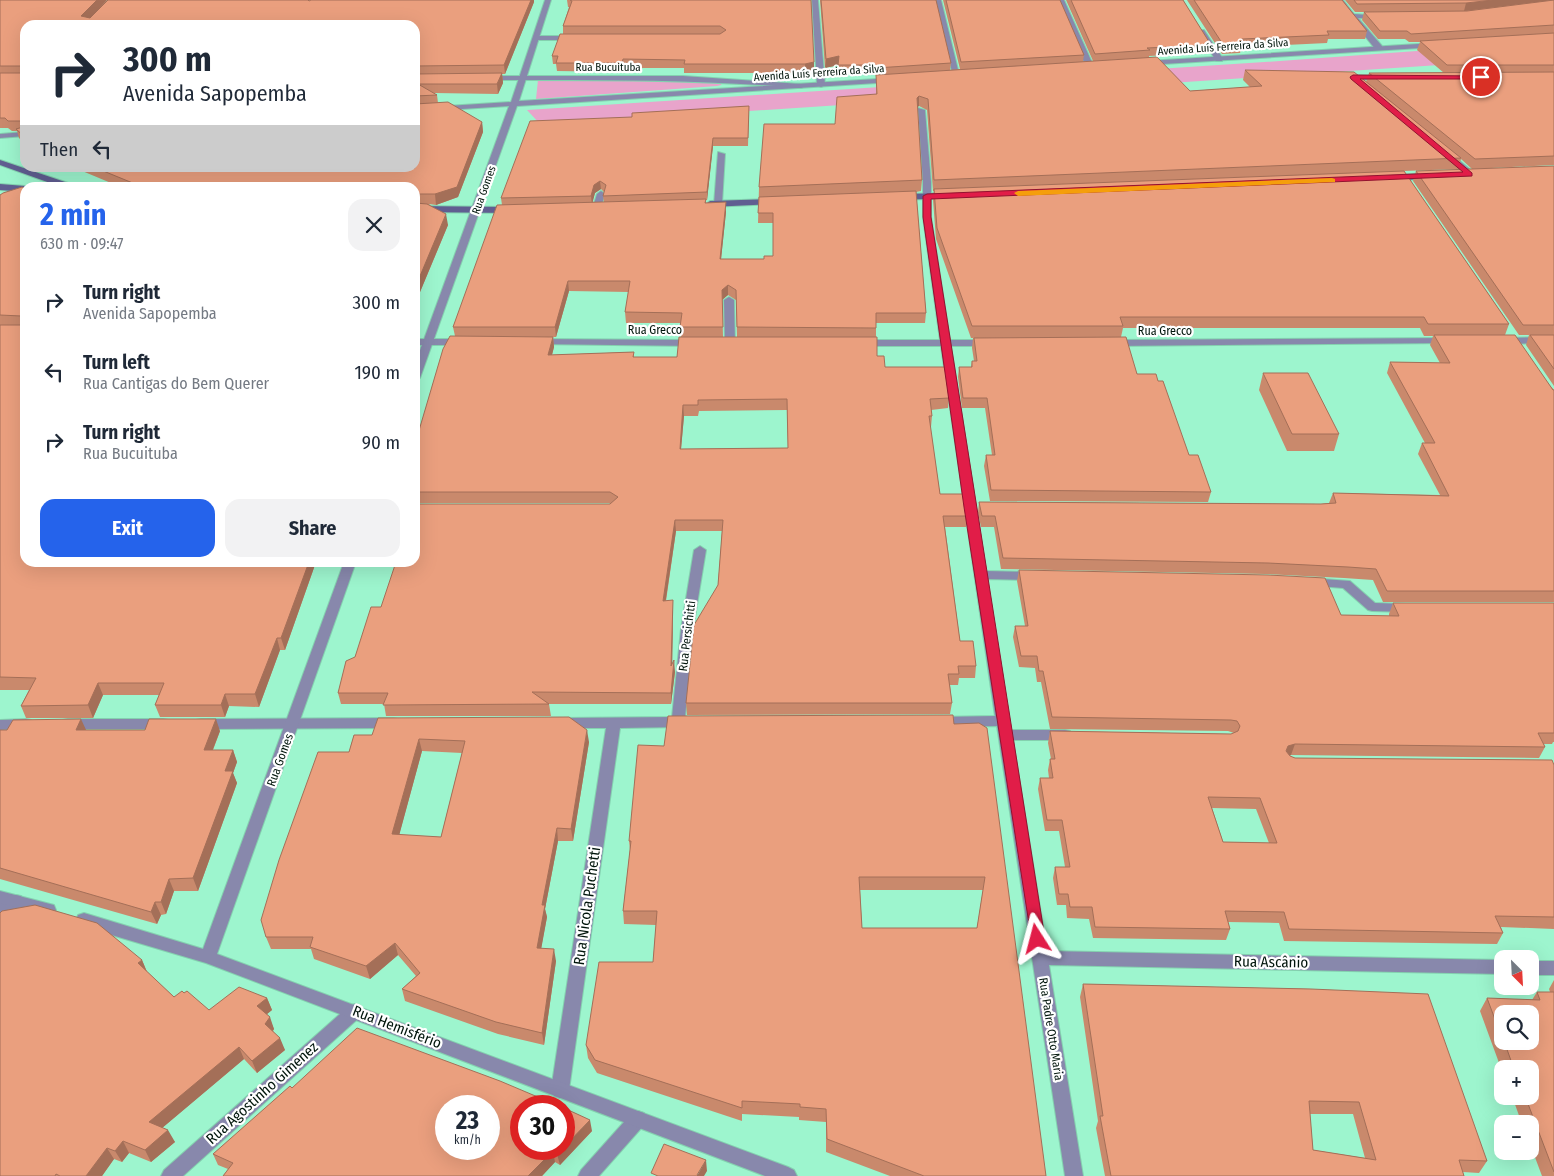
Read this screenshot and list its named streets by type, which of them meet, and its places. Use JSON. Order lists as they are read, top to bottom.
{
  "streets": {
    "street": [
      "Avenida Luís Ferreira da Silva",
      "Rua Bucuituba",
      "Rua Gomes",
      "Rua Grecco",
      "Rua Persichitti",
      "Rua Nicola Puchetti",
      "Rua Ascânio",
      "Rua Hemisfério",
      "Rua Padre Otto Maria",
      "Rua Agostinho Gimenez"
    ]
  },
  "crossings": [
    ["Avenida Luís Ferreira da Silva", "Rua Bucuituba"],
    ["Avenida Luís Ferreira da Silva", "Rua Gomes"],
    ["Rua Bucuituba", "Rua Gomes"],
    ["Rua Gomes", "Rua Hemisfério"],
    ["Rua Nicola Puchetti", "Rua Hemisfério"],
    ["Rua Ascânio", "Rua Padre Otto Maria"],
    ["Rua Hemisfério", "Rua Agostinho Gimenez"]
  ],
  "north": "bottom right",
  "page": {
    "turn": ["300 m", "Avenida Sapopemba"],
    "then": "Then",
    "heading": ["2 min", "630 m · 09:47"],
    "list": [
      {
        "name": "Turn right",
        "note": "Avenida Sapopemba",
        "value": "300 m"
      },
      {
        "name": "Turn left",
        "note": "Rua Cantigas do Bem Querer",
        "value": "190 m"
      },
      {
        "name": "Turn right",
        "note": "Rua Bucuituba",
        "value": "90 m"
      }
    ],
    "buttons": ["Exit", "Share"],
    "map_buttons": ["+", "−"],
    "speed": "23 km/h",
    "limit": "30"
  }
}
